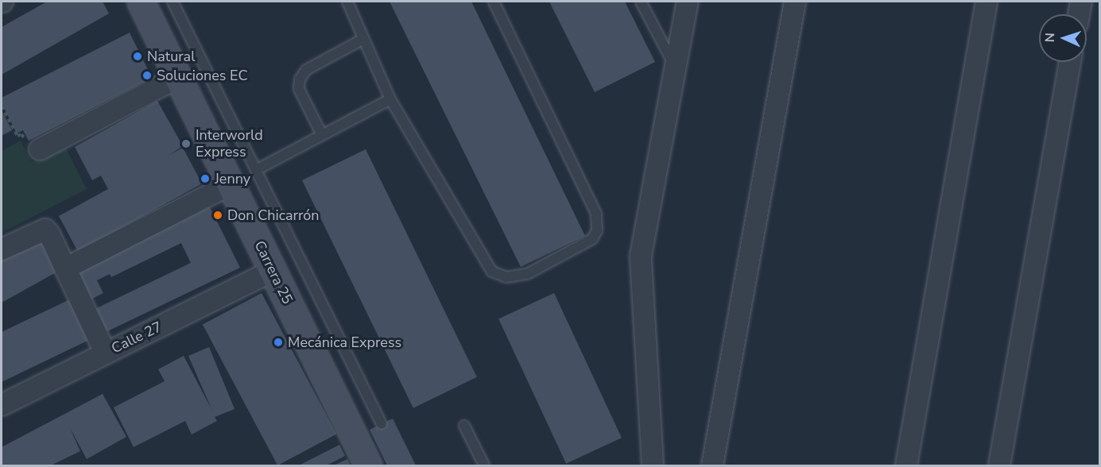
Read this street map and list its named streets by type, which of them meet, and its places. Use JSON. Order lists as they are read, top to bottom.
{
  "streets": {
    "main road": ["Carrera 25"],
    "street": ["Calle 27"]
  },
  "crossings": [
    ["Carrera 25", "Calle 27"]
  ],
  "places": [
    "Natural",
    "Soluciones EC",
    "Interworld Express",
    "Jenny",
    "Don Chicarrón",
    "Mecánica Express"
  ],
  "north": "left"
}
